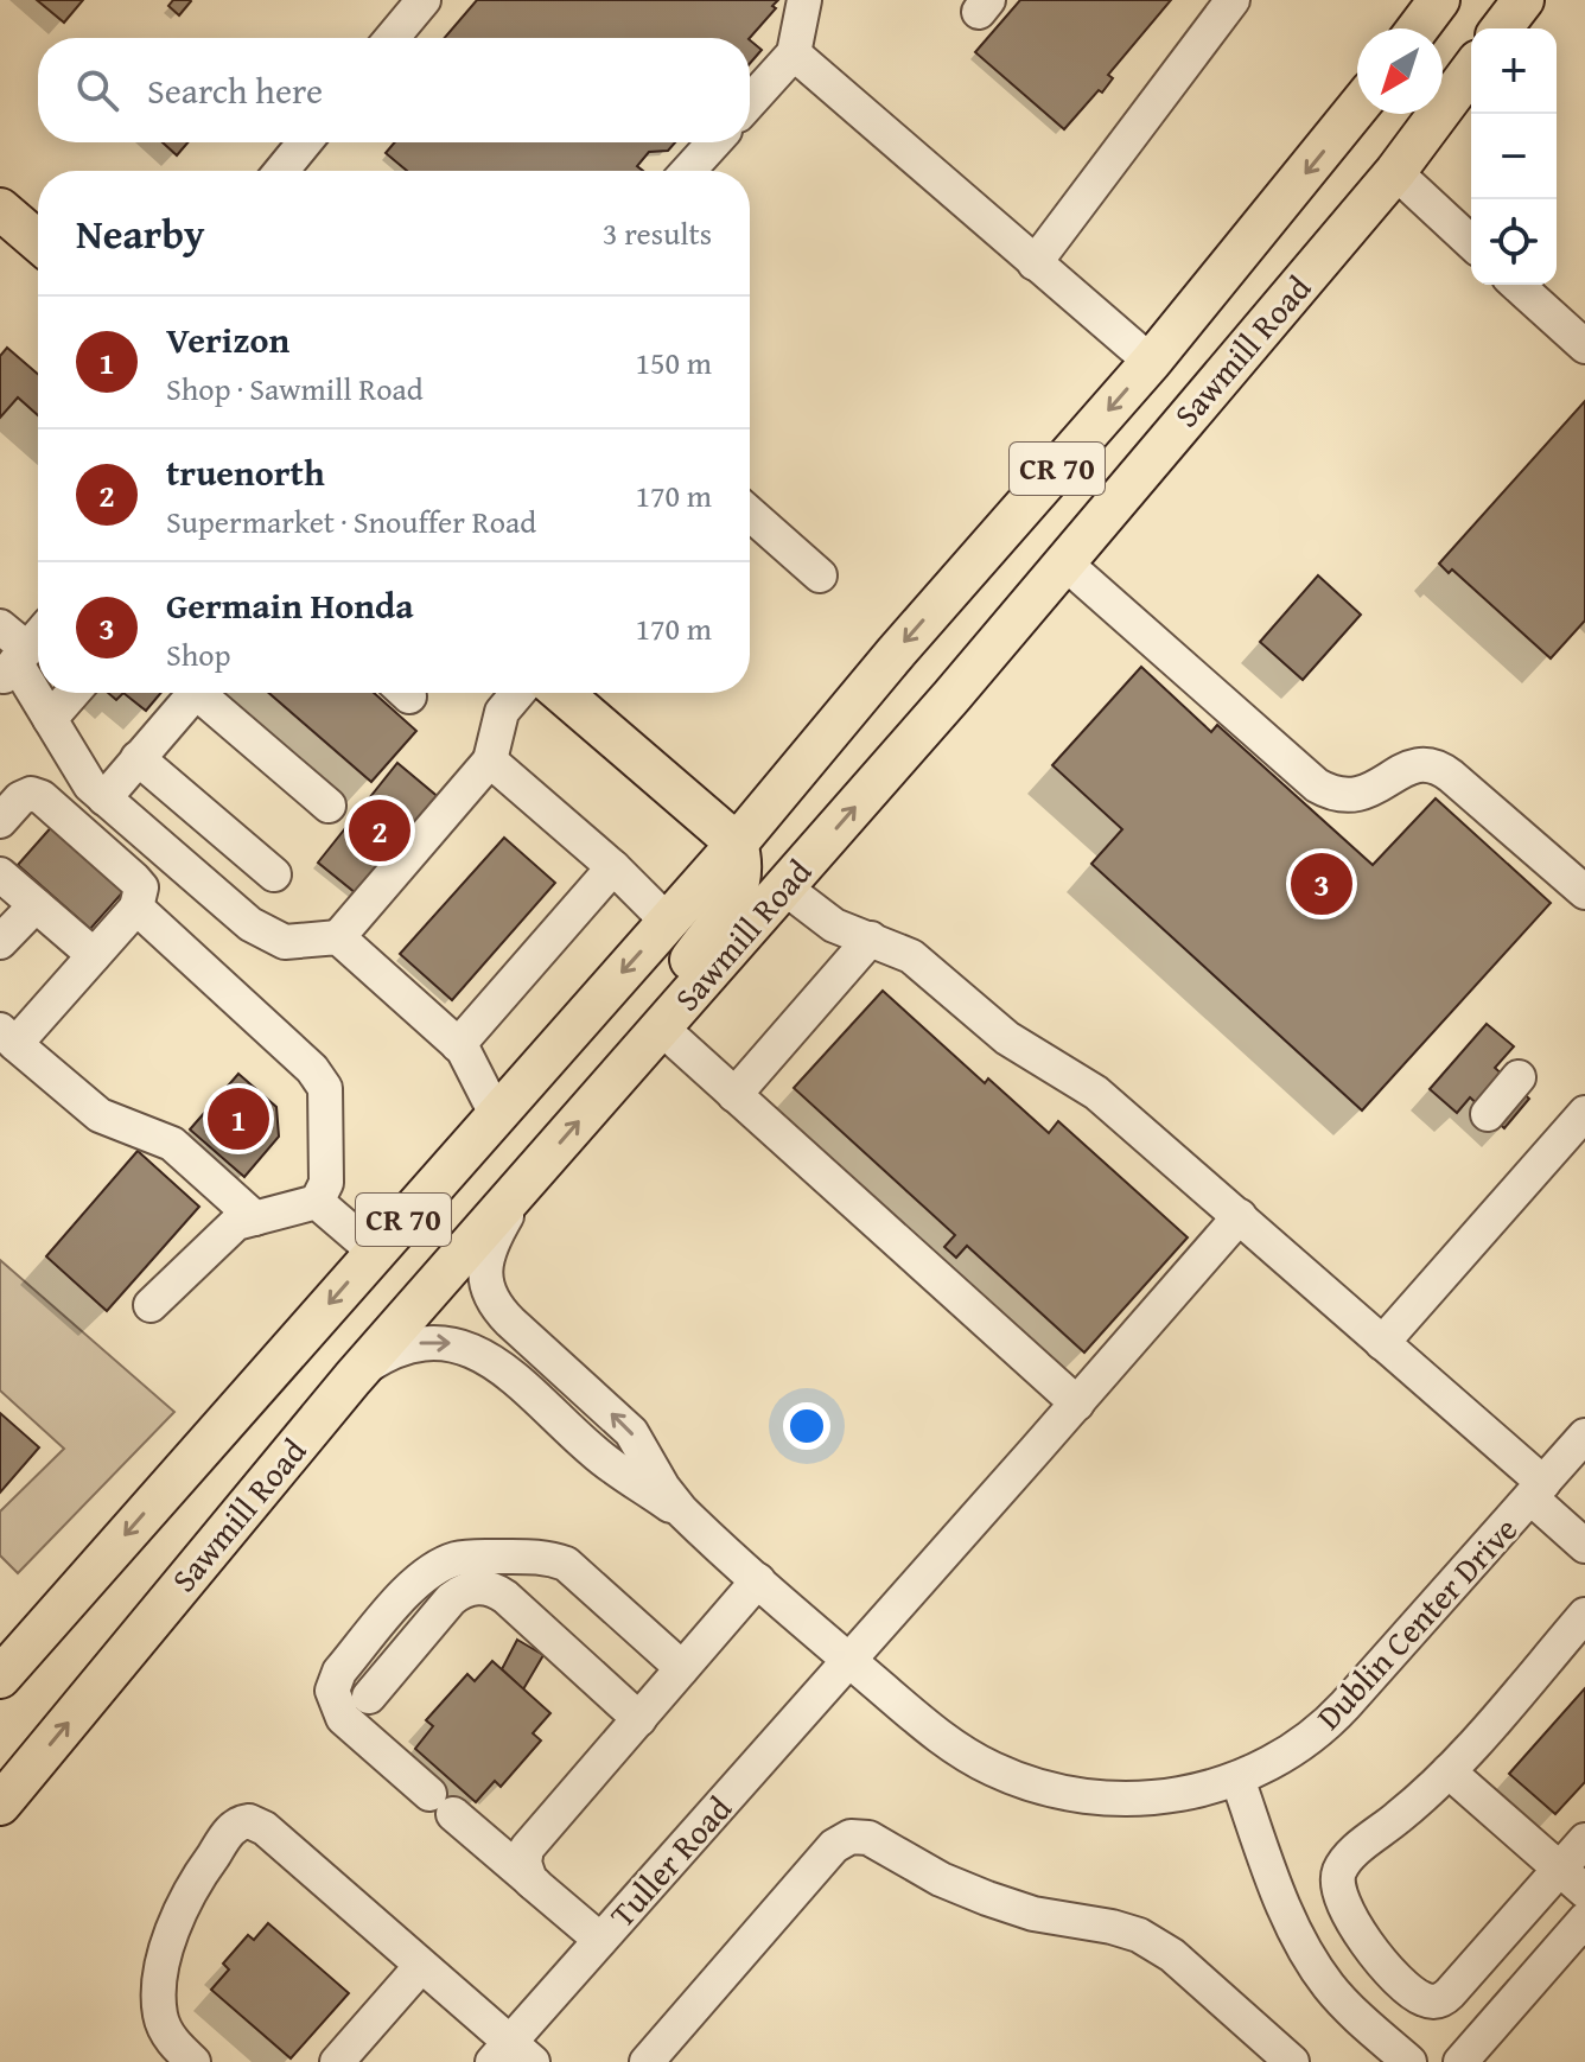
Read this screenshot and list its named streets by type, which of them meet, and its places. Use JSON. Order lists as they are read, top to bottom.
{
  "streets": {
    "main road": ["Sawmill Road", "CR 70"],
    "street": ["Dublin Center Drive", "Tuller Road"]
  },
  "crossings": [
    ["Sawmill Road", "Dublin Center Drive"],
    ["Dublin Center Drive", "Tuller Road"]
  ],
  "north": "bottom left",
  "page": {
    "map_buttons": ["+", "−"],
    "search": "Search here",
    "heading": ["Nearby", "3 results"],
    "list": [
      {
        "mark": "1",
        "name": "Verizon",
        "note": "Shop · Sawmill Road",
        "value": "150 m"
      },
      {
        "mark": "2",
        "name": "truenorth",
        "note": "Supermarket · Snouffer Road",
        "value": "170 m"
      },
      {
        "mark": "3",
        "name": "Germain Honda",
        "note": "Shop",
        "value": "170 m"
      }
    ],
    "pins": ["2", "3", "1"]
  }
}
